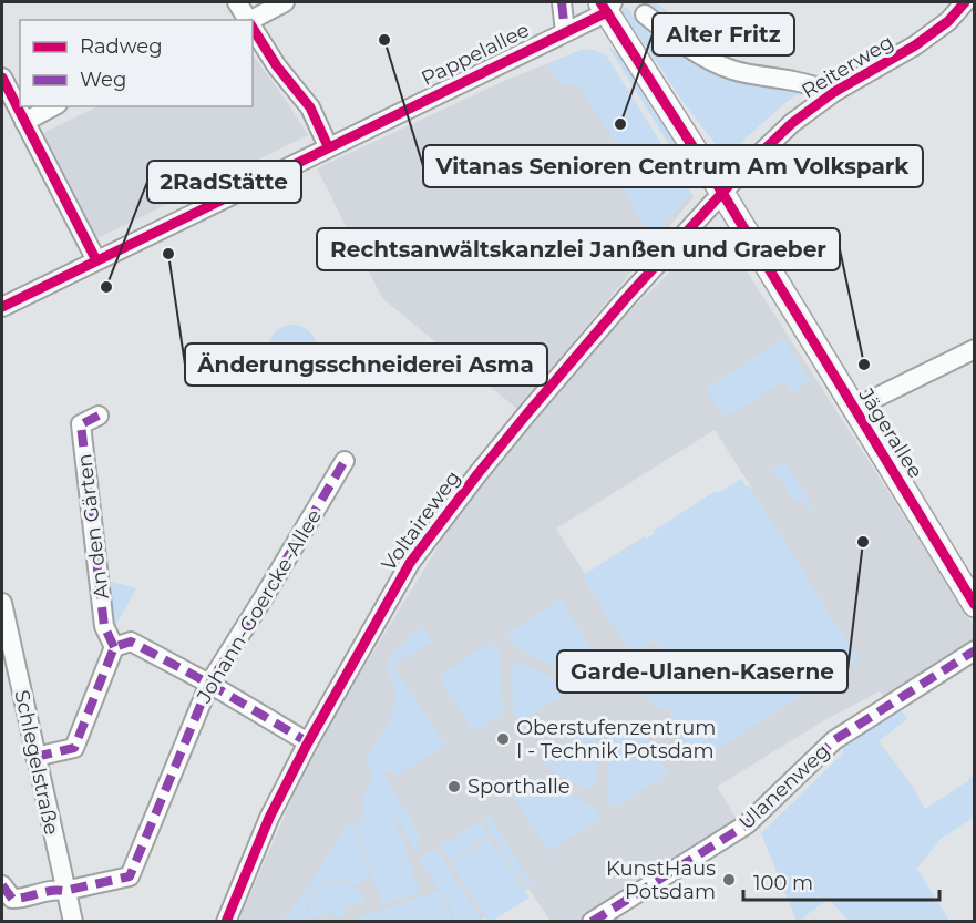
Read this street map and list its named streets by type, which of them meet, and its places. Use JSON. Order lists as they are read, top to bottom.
{
  "streets": {
    "main road": ["Jägerallee"],
    "street": [
      "Pappelallee",
      "Reiterweg",
      "Voltaireweg",
      "An den Gärten",
      "Johann-Goercke-Allee",
      "Schlegelstraße",
      "Ulanenweg"
    ]
  },
  "crossings": [
    ["Pappelallee", "Jägerallee"],
    ["Reiterweg", "Jägerallee"],
    ["Reiterweg", "Voltaireweg"],
    ["Jägerallee", "Voltaireweg"],
    ["Johann-Goercke-Allee", "Schlegelstraße"]
  ],
  "places": [
    "Vitanas Senioren Centrum Am Volkspark",
    "Alter Fritz",
    "Änderungsschneiderei Asma",
    "2RadStätte",
    "Rechtsanwältskanzlei Janßen und Graeber",
    "Garde-Ulanen-Kaserne",
    "Oberstufenzentrum I - Technik Potsdam",
    "Sporthalle",
    "KunstHaus Potsdam"
  ],
  "legend": ["Radweg", "Weg"],
  "scale_bar": "100 m"
}
